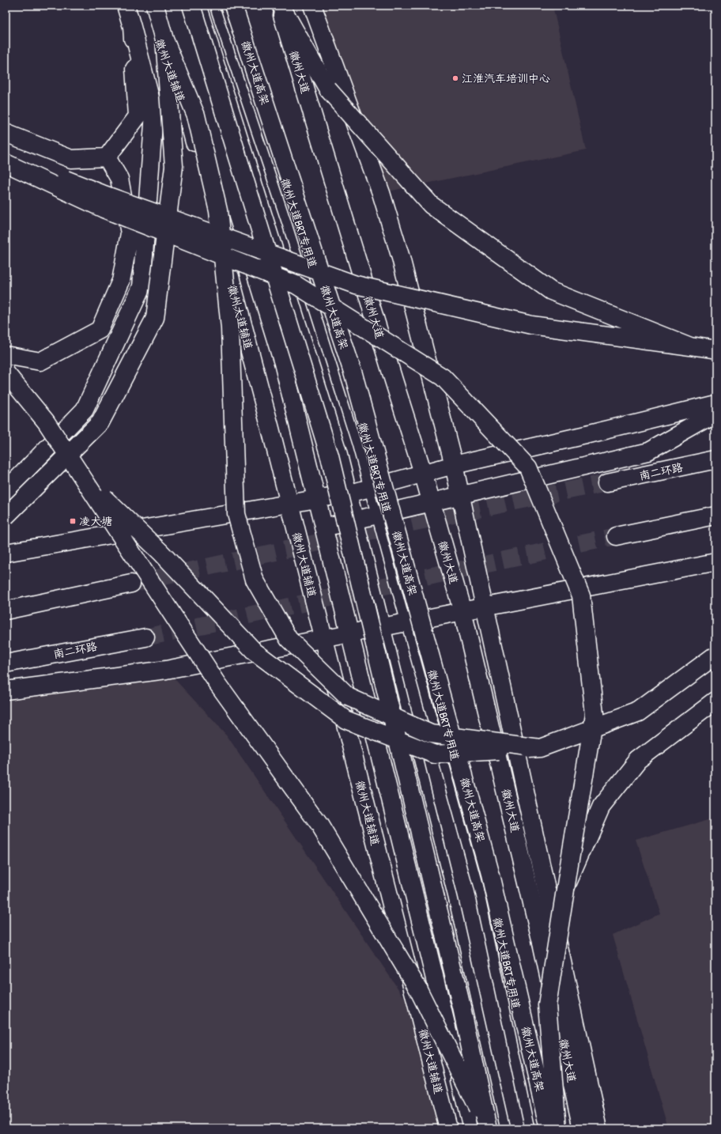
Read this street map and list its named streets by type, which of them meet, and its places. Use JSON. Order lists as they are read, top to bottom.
{
  "streets": {
    "main road": [
      "徽州大道辅道",
      "徽州大道",
      "徽州大道高架",
      "南二环路"
    ],
    "lane": ["徽州大道BRT专用道"]
  },
  "places": {
    "other": ["江淮汽车培训中心"],
    "transit": ["凌大塘"]
  }
}
